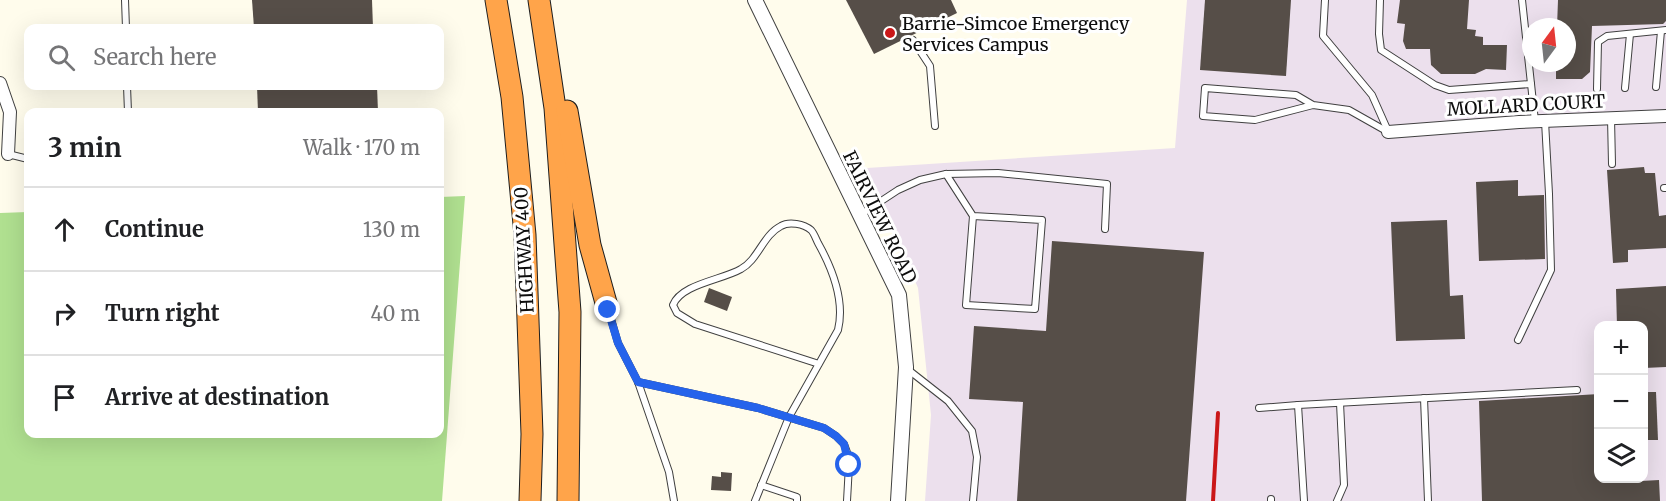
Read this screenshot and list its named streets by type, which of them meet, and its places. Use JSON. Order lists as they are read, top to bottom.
{
  "streets": {
    "highway": ["HIGHWAY 400"],
    "street": ["MOLLARD COURT", "FAIRVIEW ROAD"]
  },
  "places": ["Barrie-Simcoe Emergency Services Campus"],
  "north": "top",
  "page": {
    "search": "Search here",
    "heading": ["3 min", "Walk · 170 m"],
    "list": [
      ["Continue", "130 m"],
      ["Turn right", "40 m"],
      "Arrive at destination"
    ],
    "map_buttons": ["+", "−"]
  }
}
